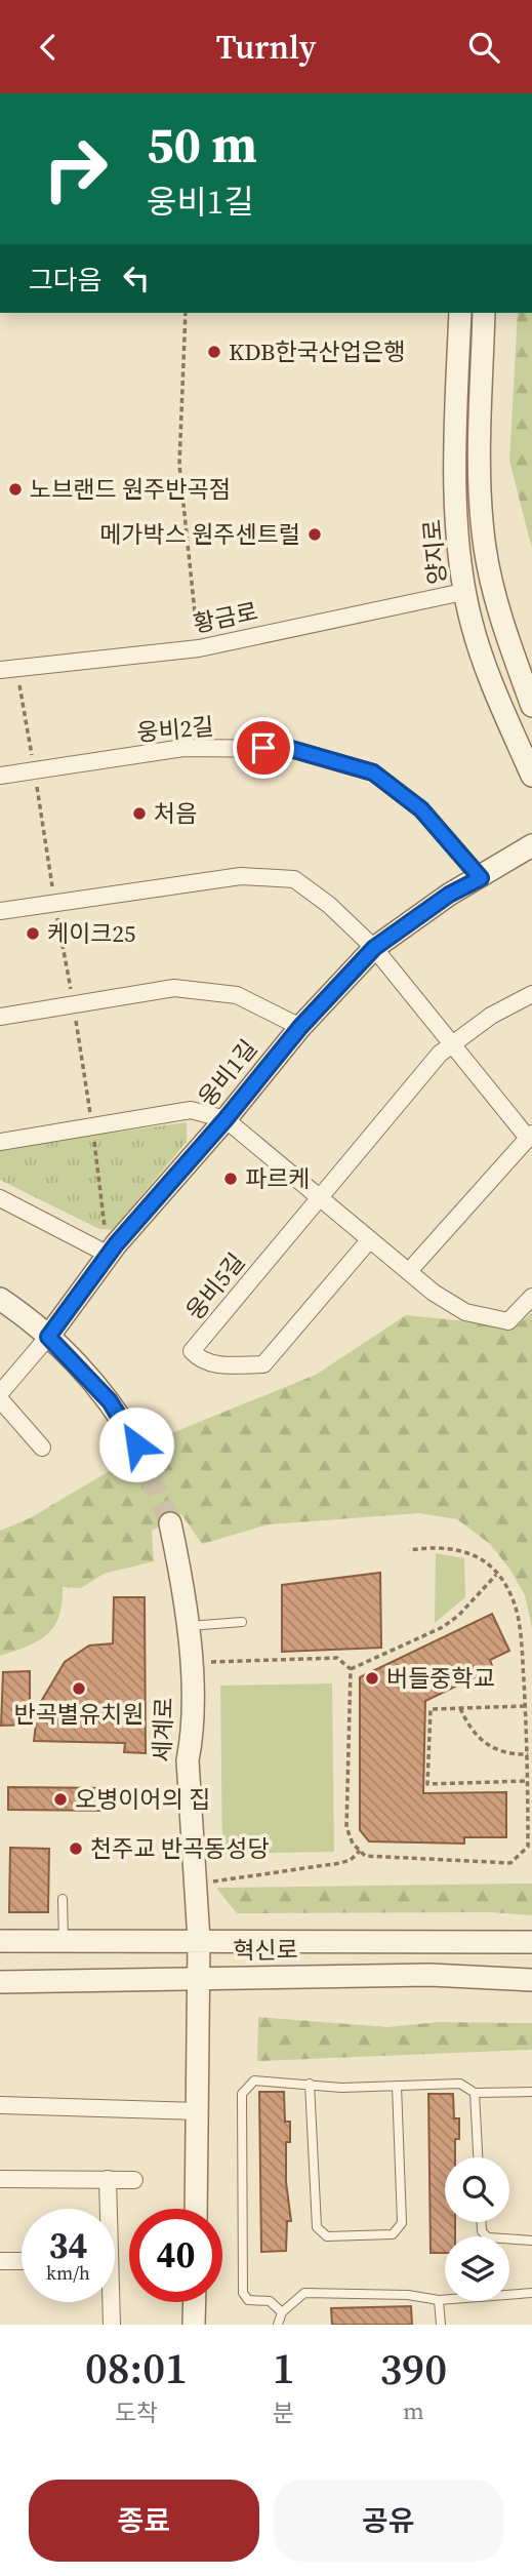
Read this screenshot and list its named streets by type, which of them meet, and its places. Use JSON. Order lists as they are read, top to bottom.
{
  "streets": {
    "street": [
      "양지로",
      "황금로",
      "웅비2길",
      "웅비1길",
      "웅비5길",
      "세계로",
      "혁신로"
    ]
  },
  "crossings": [
    ["웅비2길", "웅비1길"],
    ["세계로", "혁신로"]
  ],
  "places": [
    "KDB한국산업은행",
    "노브랜드 원주반곡점",
    "메가박스 원주센트럴",
    "처음",
    "케이크25",
    "파르케",
    "버들중학교",
    "반곡별유치원",
    "오병이어의 집",
    "천주교 반곡동성당"
  ],
  "page": {
    "header": "Turnly",
    "turn": ["50 m", "웅비1길"],
    "then": "그다음",
    "speed": "34 km/h",
    "limit": "40",
    "eta": [
      "08:01",
      "도착",
      "1",
      "분",
      "390",
      "m"
    ],
    "buttons": ["종료", "공유"]
  }
}
